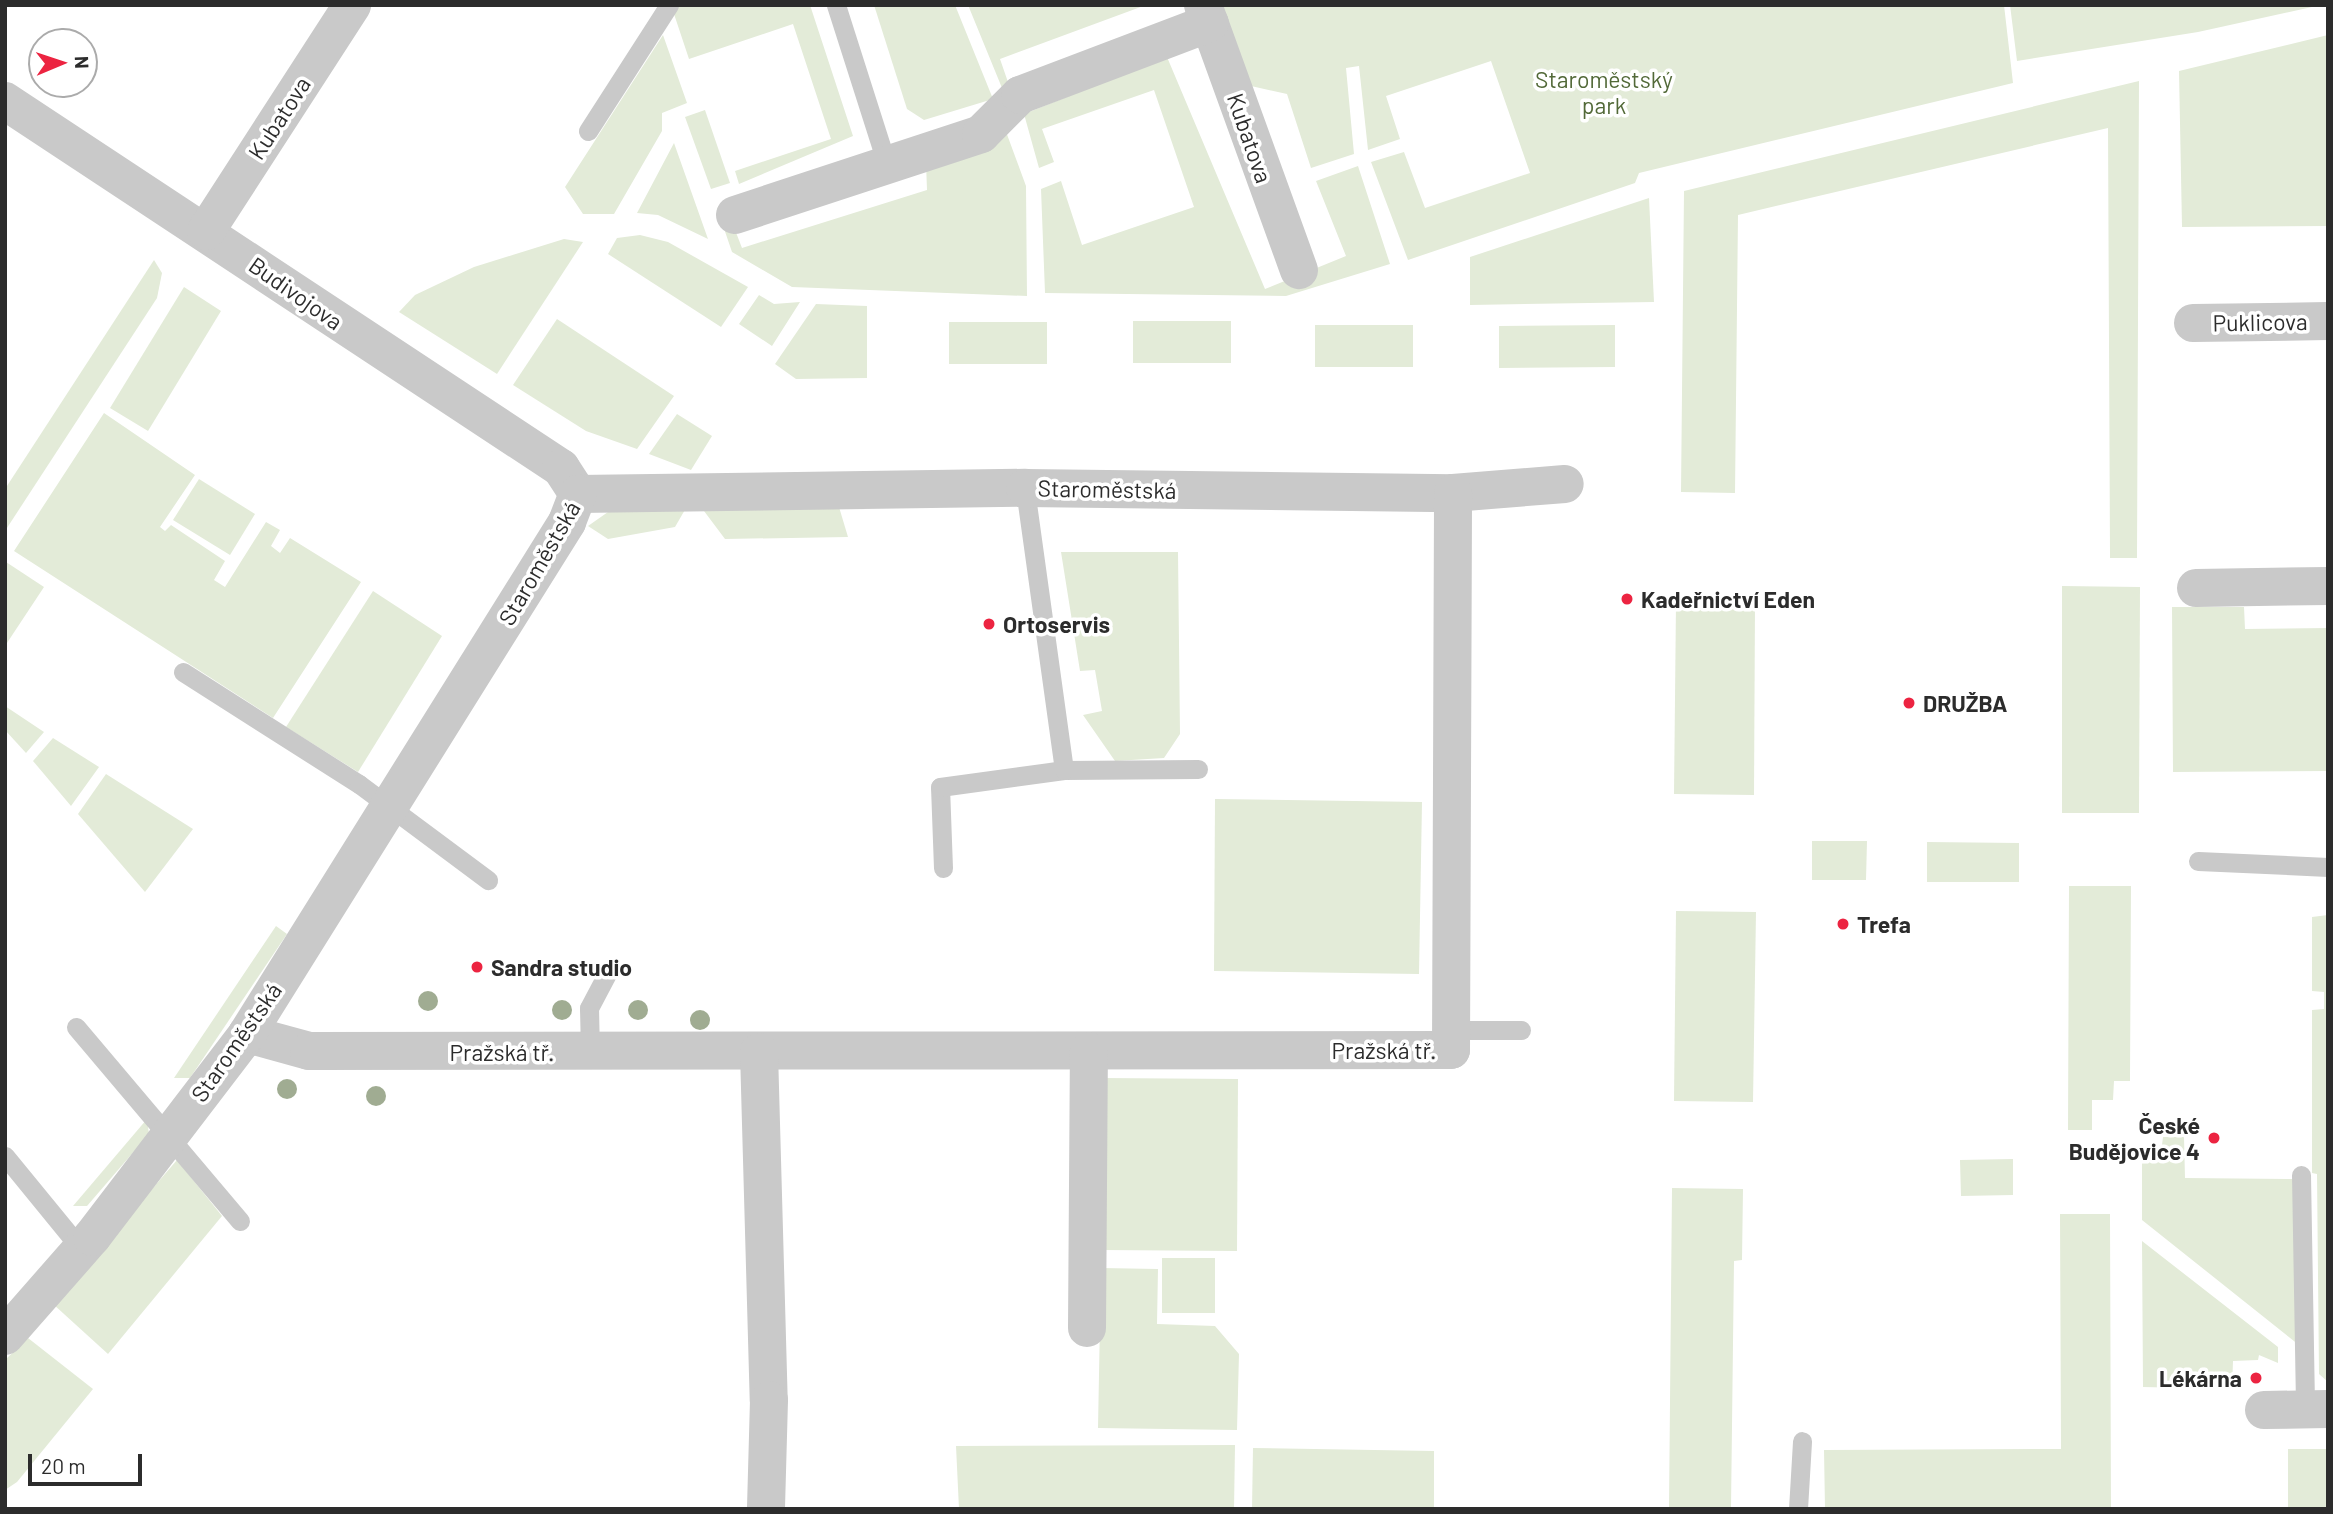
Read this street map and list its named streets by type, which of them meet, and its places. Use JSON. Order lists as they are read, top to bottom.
{
  "streets": {
    "street": [
      "Kubatova",
      "Budivojova",
      "Puklicova",
      "Staroměstská",
      "Pražská tř."
    ]
  },
  "crossings": [
    ["Kubatova", "Budivojova"],
    ["Budivojova", "Staroměstská"],
    ["Staroměstská", "Pražská tř."]
  ],
  "parks": ["Staroměstský park"],
  "places": [
    "Kadeřnictví Eden",
    "Ortoservis",
    "DRUŽBA",
    "Trefa",
    "Sandra studio",
    "České Budějovice 4",
    "Lékárna"
  ],
  "scale_bar": "20 m",
  "north": "right"
}
